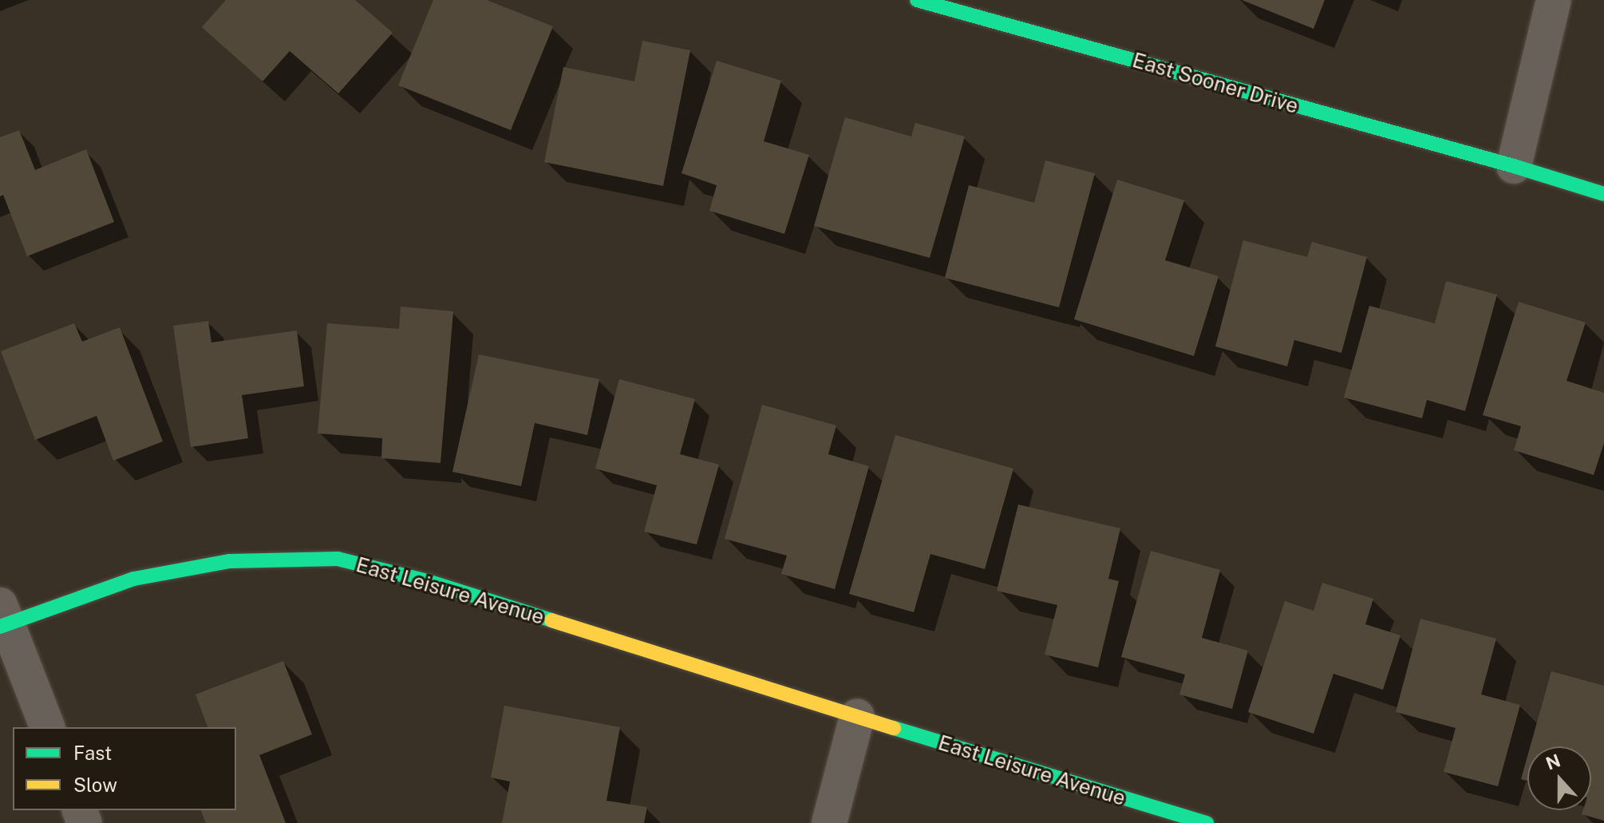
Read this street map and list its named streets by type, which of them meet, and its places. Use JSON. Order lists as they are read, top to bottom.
{
  "streets": {
    "street": ["East Sooner Drive", "East Leisure Avenue"]
  },
  "legend": ["Fast", "Slow"],
  "north": "top"
}
